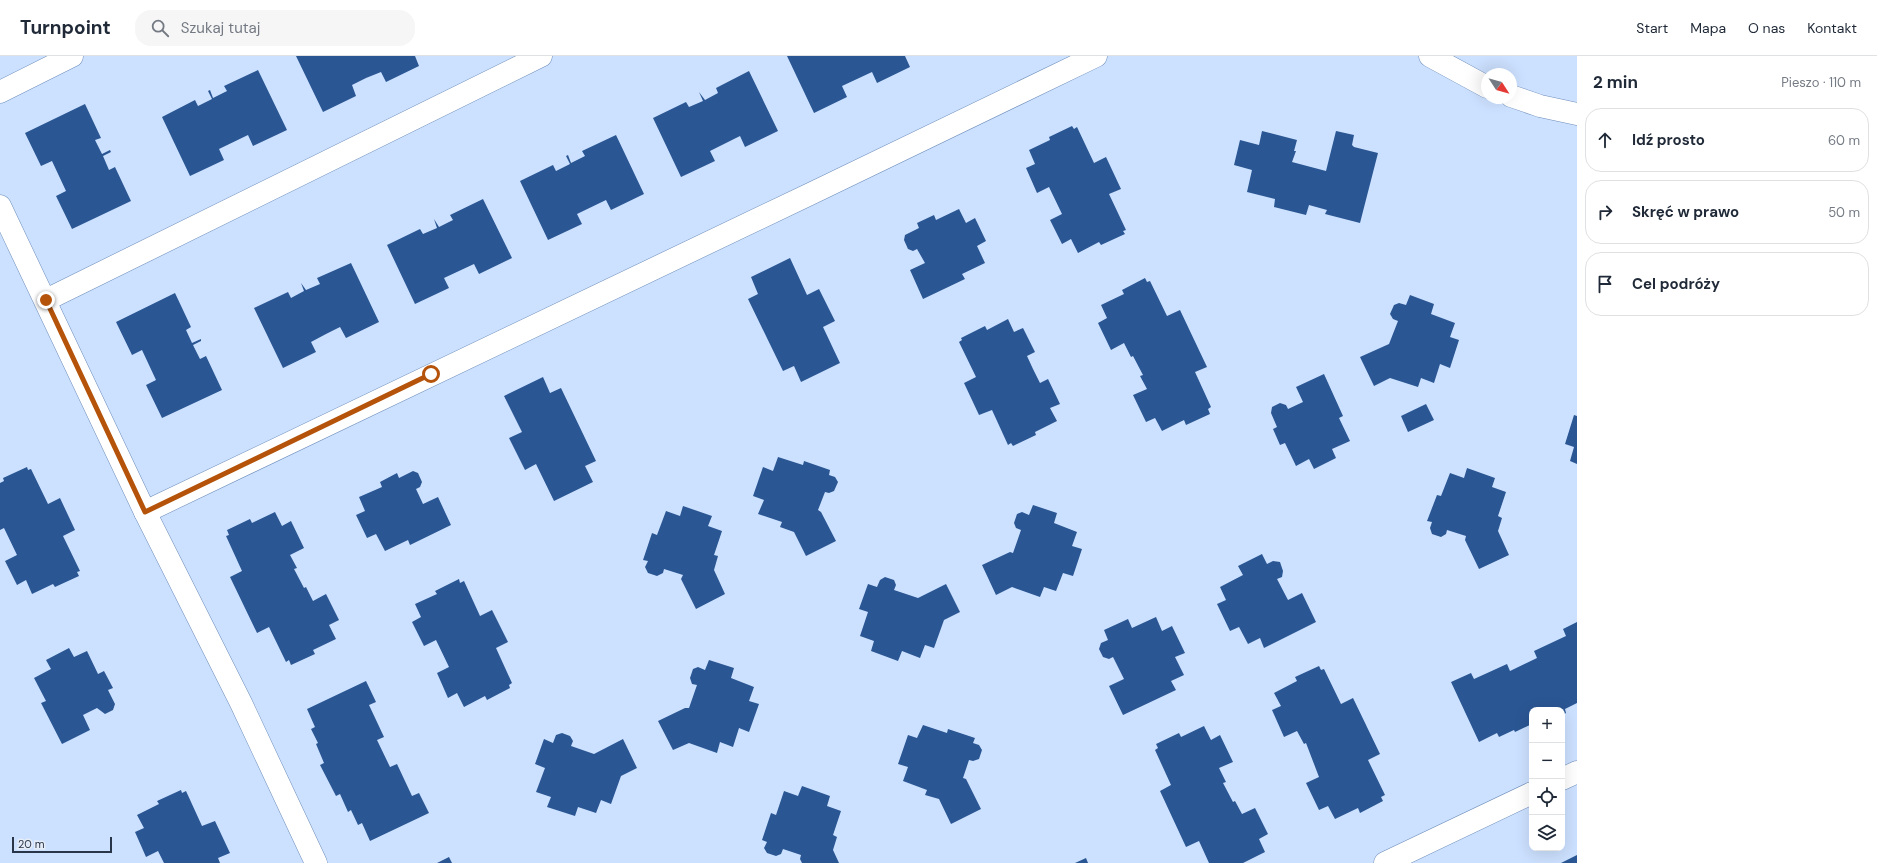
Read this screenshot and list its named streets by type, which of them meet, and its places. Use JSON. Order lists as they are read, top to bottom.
{
  "scale_bar": "20 m",
  "north": "bottom right",
  "page": {
    "header": "Turnpoint",
    "search": "Szukaj tutaj",
    "nav": [
      "Start",
      "Mapa",
      "O nas",
      "Kontakt"
    ],
    "heading": ["2 min", "Pieszo · 110 m"],
    "list": [
      ["Idź prosto", "60 m"],
      ["Skręć w prawo", "50 m"],
      "Cel podróży"
    ],
    "map_buttons": ["+", "−"],
    "scale": "20 m"
  }
}
